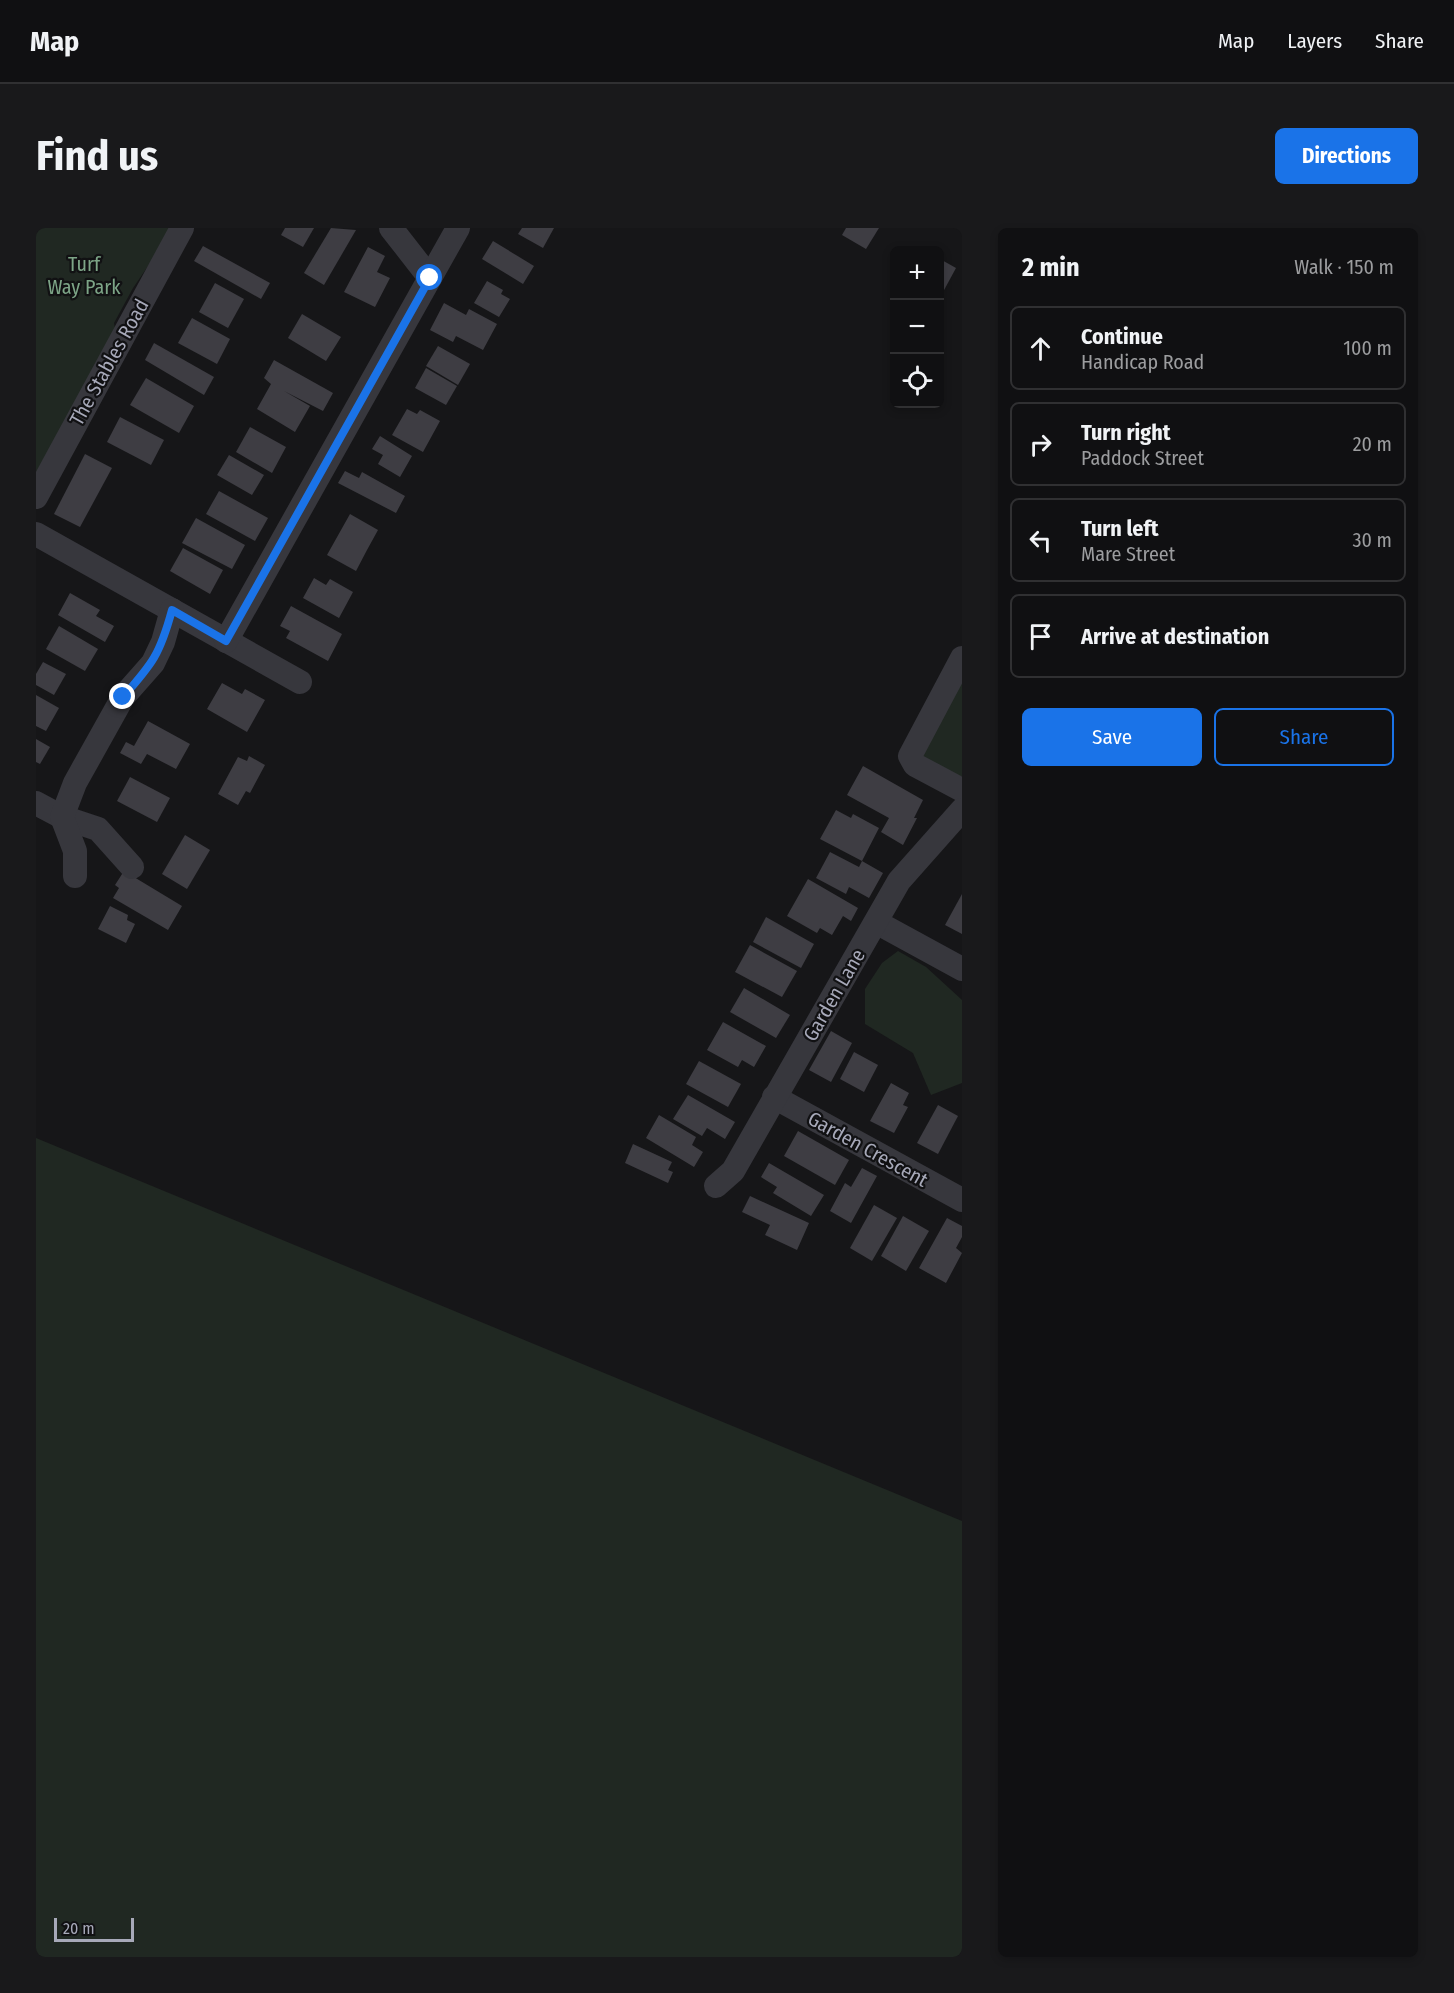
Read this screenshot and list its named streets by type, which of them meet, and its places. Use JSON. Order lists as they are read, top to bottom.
{
  "streets": {
    "street": ["The Stables Road", "Garden Lane", "Garden Crescent"]
  },
  "crossings": [
    ["Garden Lane", "Garden Crescent"]
  ],
  "parks": ["Turf Way Park"],
  "scale_bar": "20 m",
  "page": {
    "header": "Map",
    "nav": ["Map", "Layers", "Share"],
    "buttons": [
      "Directions",
      ["Save", "Share"]
    ],
    "title": "Find us",
    "heading": ["2 min", "Walk · 150 m"],
    "map_buttons": ["+", "−"],
    "list": [
      ["Continue", "Handicap Road", "100 m"],
      ["Turn right", "Paddock Street", "20 m"],
      ["Turn left", "Mare Street", "30 m"],
      "Arrive at destination"
    ],
    "scale": "20 m"
  }
}
